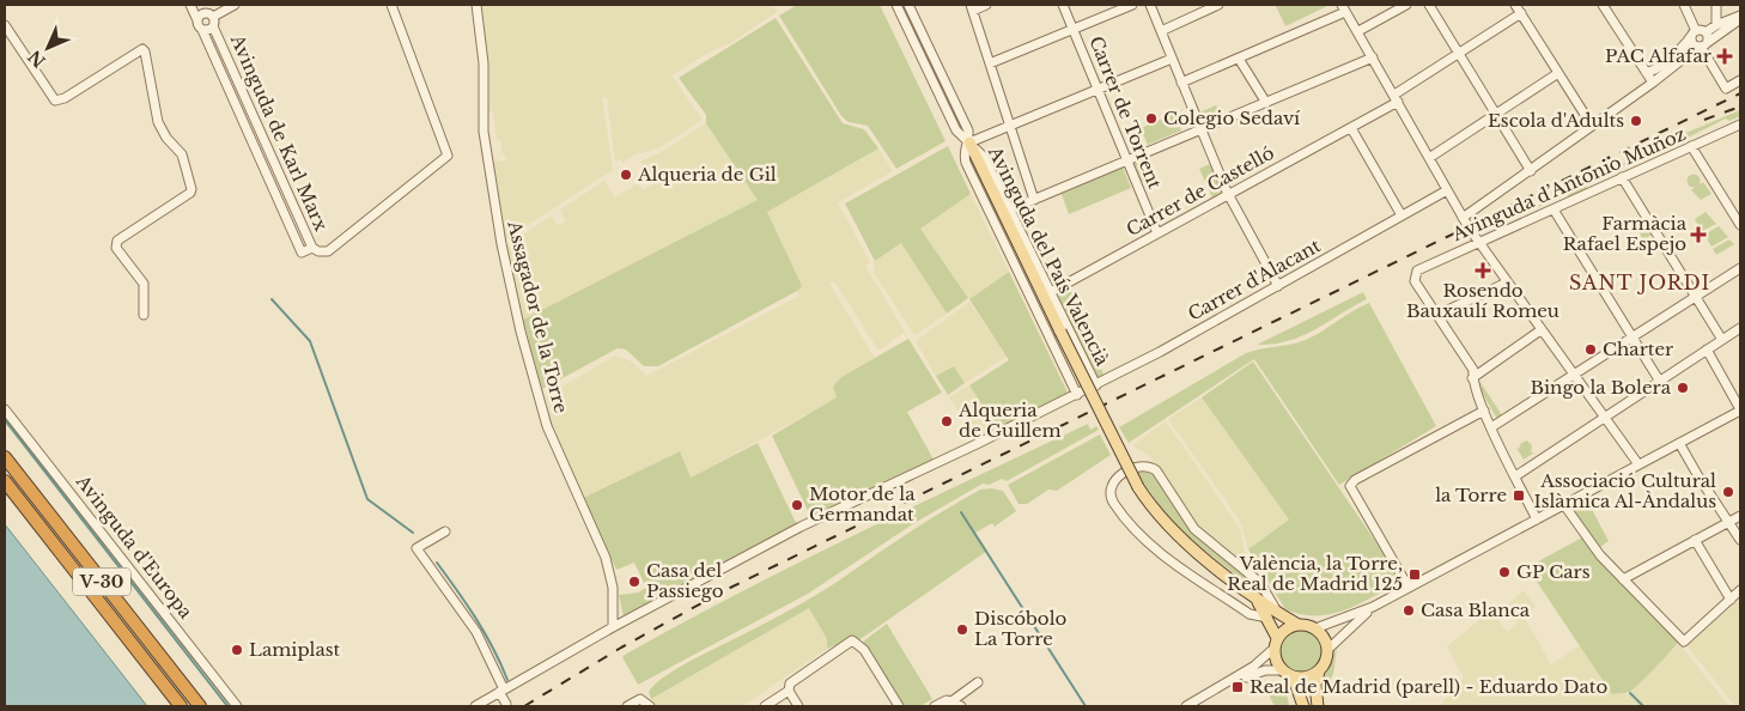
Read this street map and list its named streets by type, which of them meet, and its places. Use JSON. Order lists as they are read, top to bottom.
{
  "streets": {
    "highway": ["V-30"],
    "street": [
      "Carrer de Torrent",
      "Avinguda de Karl Marx",
      "Avinguda d’Antonio Muñoz",
      "Carrer de Castelló",
      "Avinguda del País Valencià",
      "Carrer d'Alacant",
      "Assagador de la Torre",
      "Avinguda d'Europa"
    ]
  },
  "crossings": [
    ["Carrer de Torrent", "Carrer de Castelló"],
    ["Carrer de Castelló", "Avinguda del País Valencià"],
    ["Avinguda del País Valencià", "Carrer d'Alacant"],
    ["Carrer d'Alacant", "Assagador de la Torre"]
  ],
  "districts": ["SANT JORDI"],
  "places": {
    "health": ["PAC Alfafar", "Farmàcia Rafael Espejo", "Rosendo Bauxaulí Romeu"],
    "other": [
      "Colegio Sedaví",
      "Escola d'Adults",
      "Alqueria de Gil",
      "Charter",
      "Bingo la Bolera",
      "Alqueria de Guillem",
      "Associació Cultural Islàmica Al-Àndalus",
      "Motor de la Germandat",
      "GP Cars",
      "Casa del Passiego",
      "Casa Blanca",
      "Discóbolo La Torre",
      "Lamiplast"
    ],
    "transit": ["la Torre", "València, la Torre, Real de Madrid 125", "Real de Madrid (parell) - Eduardo Dato"]
  },
  "north": "bottom left"
}
